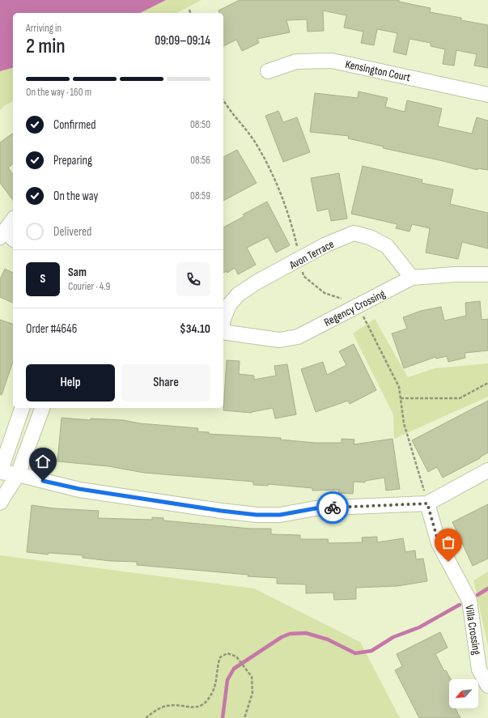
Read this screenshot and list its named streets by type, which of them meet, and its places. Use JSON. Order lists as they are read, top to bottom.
{
  "streets": {
    "street": [
      "Kensington Court",
      "Avon Terrace",
      "Regency Crossing",
      "Villa Crossing"
    ]
  },
  "crossings": [
    ["Avon Terrace", "Regency Crossing"]
  ],
  "north": "bottom left",
  "page": {
    "heading": ["2 min", "Arriving in", "09:09–09:14"],
    "panel": [
      "Sam",
      "Courier · 4.9",
      "Order #4646",
      "$34.10"
    ],
    "bar": "On the way · 160 m",
    "list": [
      ["Confirmed", "08:50"],
      ["Preparing", "08:56"],
      ["On the way", "08:59"],
      "Delivered"
    ],
    "round": "S",
    "buttons": ["Help", "Share"]
  }
}
